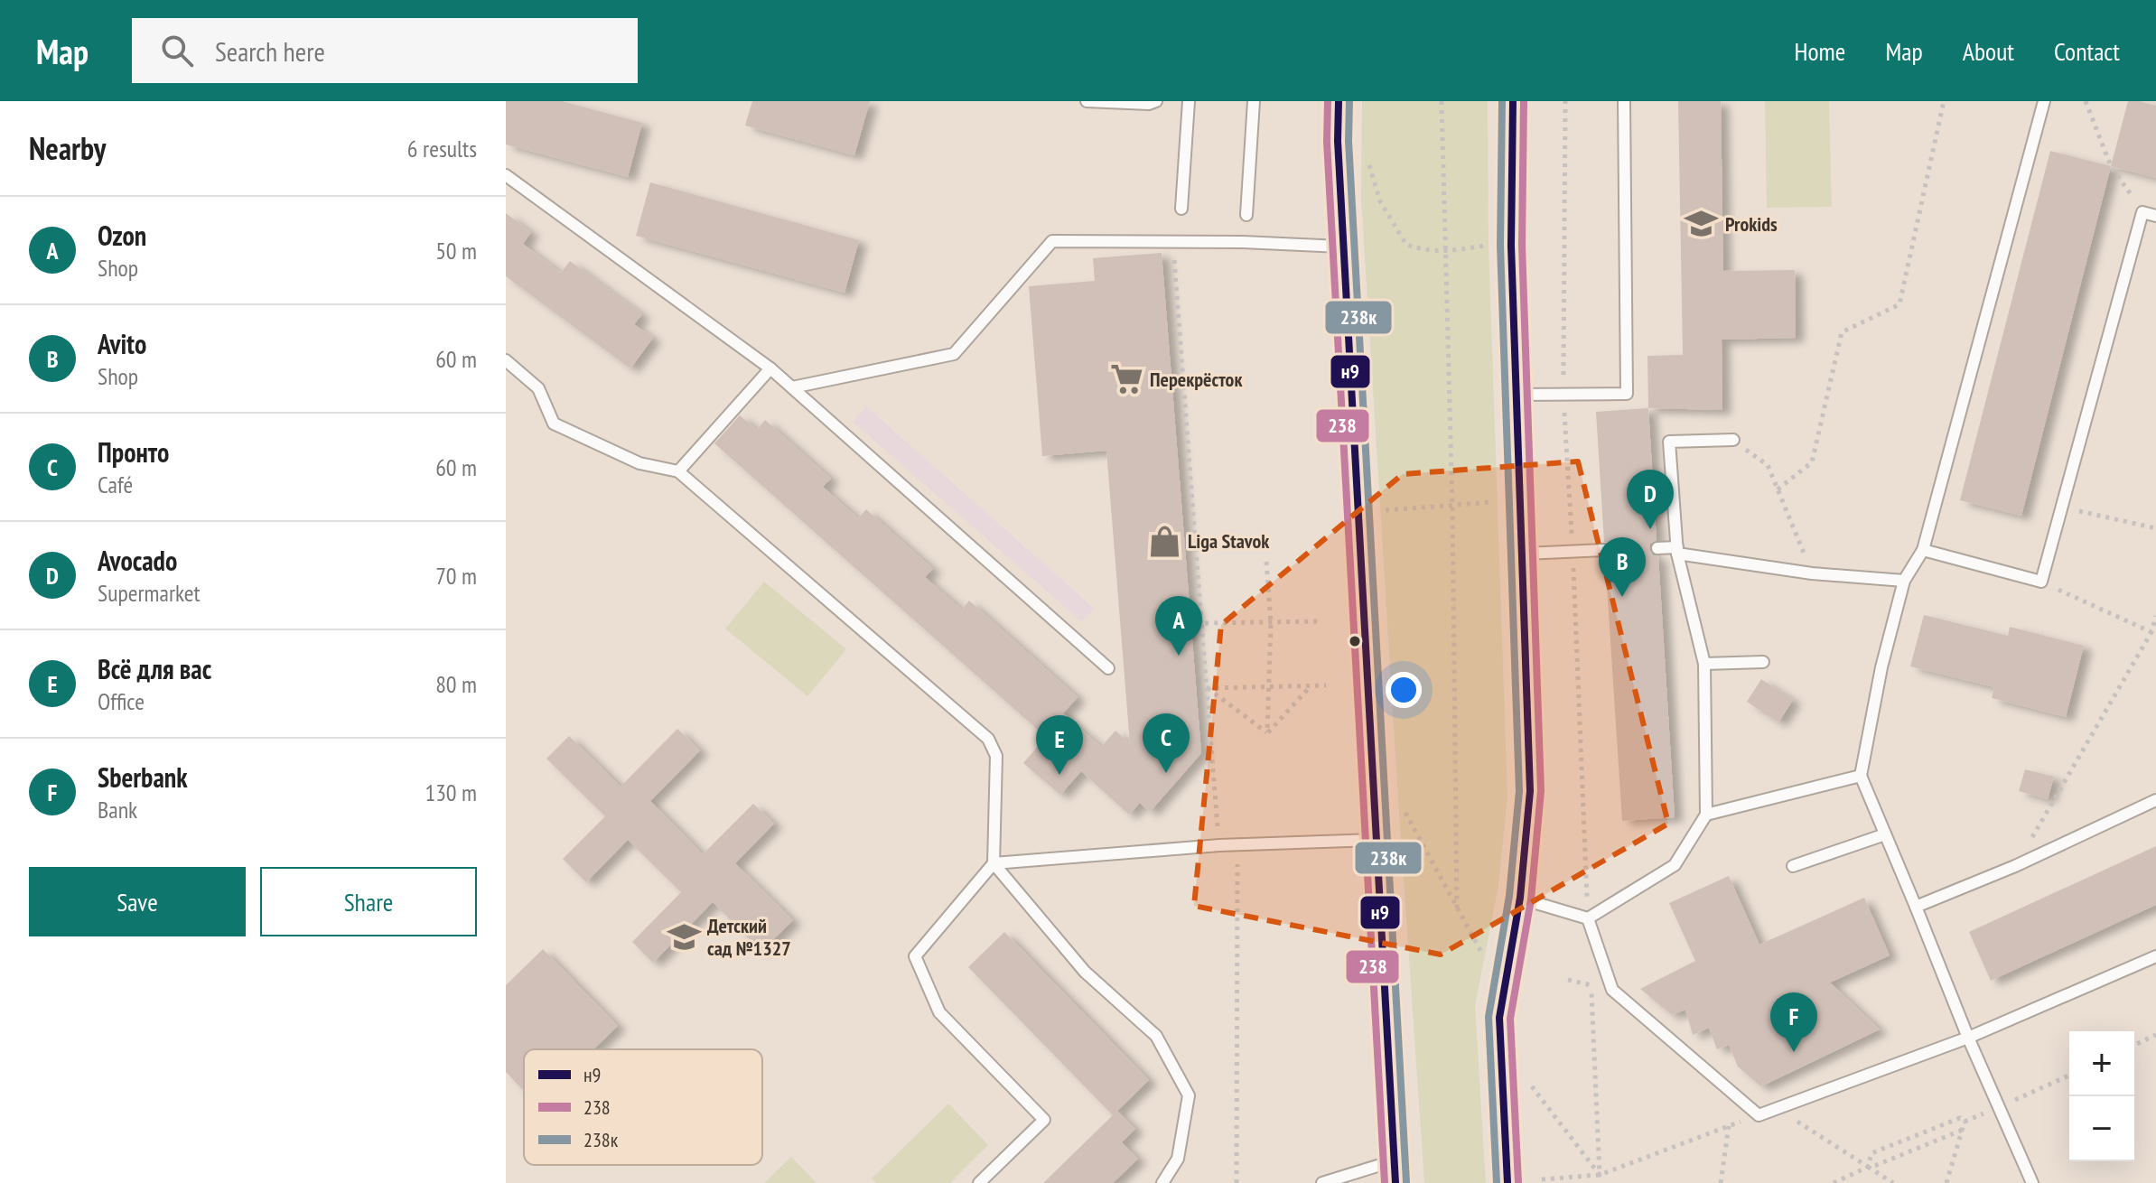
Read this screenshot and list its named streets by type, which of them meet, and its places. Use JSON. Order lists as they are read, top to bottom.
{
  "places": {
    "school or university": ["Prokids", "Детский сад №1327"],
    "supermarket": ["Перекрёсток"],
    "shop": ["Liga Stavok"]
  },
  "lines": ["transit line н9", "transit line 238", "transit line 238к"],
  "legend": ["н9", "238", "238к"],
  "page": {
    "header": "Map",
    "search": "Search here",
    "nav": [
      "Home",
      "Map",
      "About",
      "Contact"
    ],
    "heading": ["Nearby", "6 results"],
    "list": [
      {
        "mark": "A",
        "name": "Ozon",
        "note": "Shop",
        "value": "50 m"
      },
      {
        "mark": "B",
        "name": "Avito",
        "note": "Shop",
        "value": "60 m"
      },
      {
        "mark": "C",
        "name": "Пронто",
        "note": "Café",
        "value": "60 m"
      },
      {
        "mark": "D",
        "name": "Avocado",
        "note": "Supermarket",
        "value": "70 m"
      },
      {
        "mark": "E",
        "name": "Всё для вас",
        "note": "Office",
        "value": "80 m"
      },
      {
        "mark": "F",
        "name": "Sberbank",
        "note": "Bank",
        "value": "130 m"
      }
    ],
    "pins": [
      "D",
      "B",
      "A",
      "C",
      "E",
      "F"
    ],
    "buttons": ["Save", "Share"],
    "map_buttons": ["+", "−"]
  }
}
